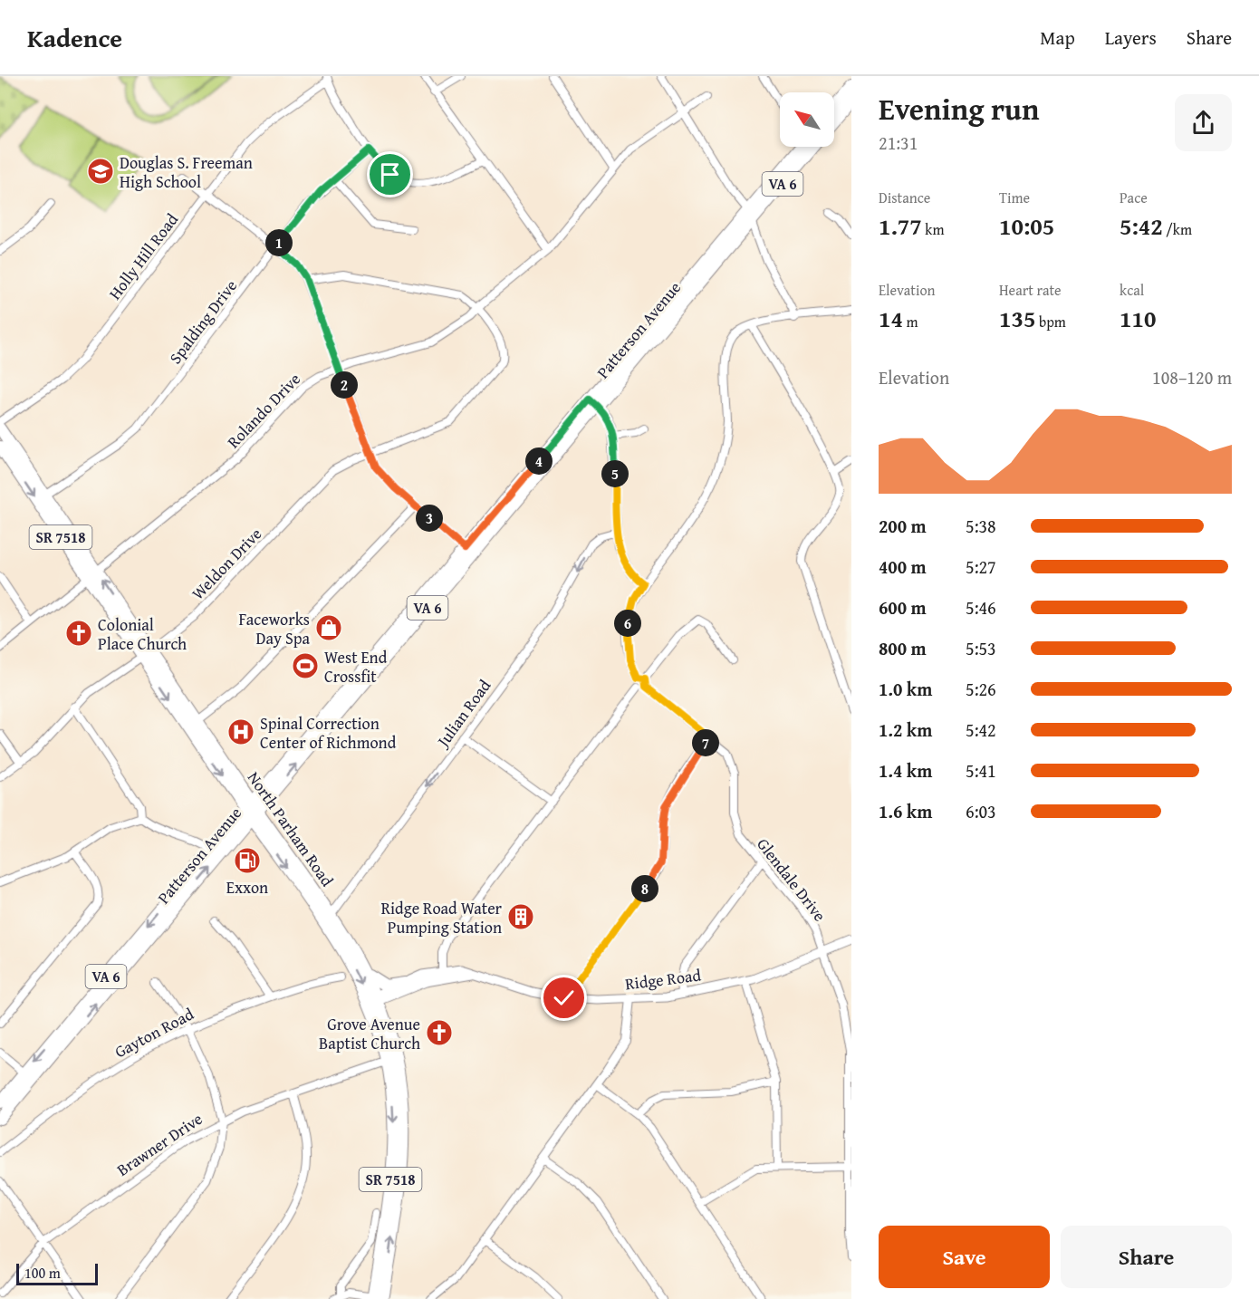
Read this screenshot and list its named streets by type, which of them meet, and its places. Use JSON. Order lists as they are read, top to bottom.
{
  "streets": {
    "main road": [
      "VA 6",
      "Patterson Avenue",
      "SR 7518",
      "North Parham Road"
    ],
    "street": [
      "Holly Hill Road",
      "Spalding Drive",
      "Rolando Drive",
      "Weldon Drive",
      "Julian Road",
      "Glendale Drive",
      "Ridge Road",
      "Gayton Road",
      "Brawner Drive"
    ]
  },
  "crossings": [
    ["Spalding Drive", "North Parham Road"],
    ["Patterson Avenue", "North Parham Road"],
    ["Rolando Drive", "Weldon Drive"],
    ["Rolando Drive", "North Parham Road"],
    ["Weldon Drive", "North Parham Road"],
    ["Julian Road", "North Parham Road"],
    ["North Parham Road", "Ridge Road"],
    ["North Parham Road", "Brawner Drive"],
    ["Glendale Drive", "Ridge Road"]
  ],
  "one_way": ["Julian Road"],
  "places": {
    "school or university": ["Douglas S. Freeman High School"],
    "shop": ["Faceworks Day Spa"],
    "church": ["Colonial Place Church", "Grove Avenue Baptist Church"],
    "sports": ["West End Crossfit"],
    "hospital": ["Spinal Correction Center of Richmond"],
    "fuel station": ["Exxon"],
    "building": ["Ridge Road Water Pumping Station"]
  },
  "scale_bar": "100 m",
  "north": "top left",
  "page": {
    "header": "Kadence",
    "nav": ["Map", "Layers", "Share"],
    "heading": ["Evening run", "21:31"],
    "stats": [
      ["Distance", "1.77 km"],
      ["Time", "10:05"],
      ["Pace", "5:42 /km"],
      ["Elevation", "14 m"],
      ["Heart rate", "135 bpm"],
      ["kcal", "110"]
    ],
    "pins": [
      "1",
      "2",
      "4",
      "5",
      "3",
      "6",
      "7",
      "8"
    ],
    "chart": ["Elevation", "108–120 m"],
    "list": [
      {
        "name": "200 m",
        "note": "5:38"
      },
      {
        "name": "400 m",
        "note": "5:27"
      },
      {
        "name": "600 m",
        "note": "5:46"
      },
      {
        "name": "800 m",
        "note": "5:53"
      },
      {
        "name": "1.0 km",
        "note": "5:26"
      },
      {
        "name": "1.2 km",
        "note": "5:42"
      },
      {
        "name": "1.4 km",
        "note": "5:41"
      },
      {
        "name": "1.6 km",
        "note": "6:03"
      }
    ],
    "buttons": ["Save", "Share"],
    "scale": "100 m"
  }
}
